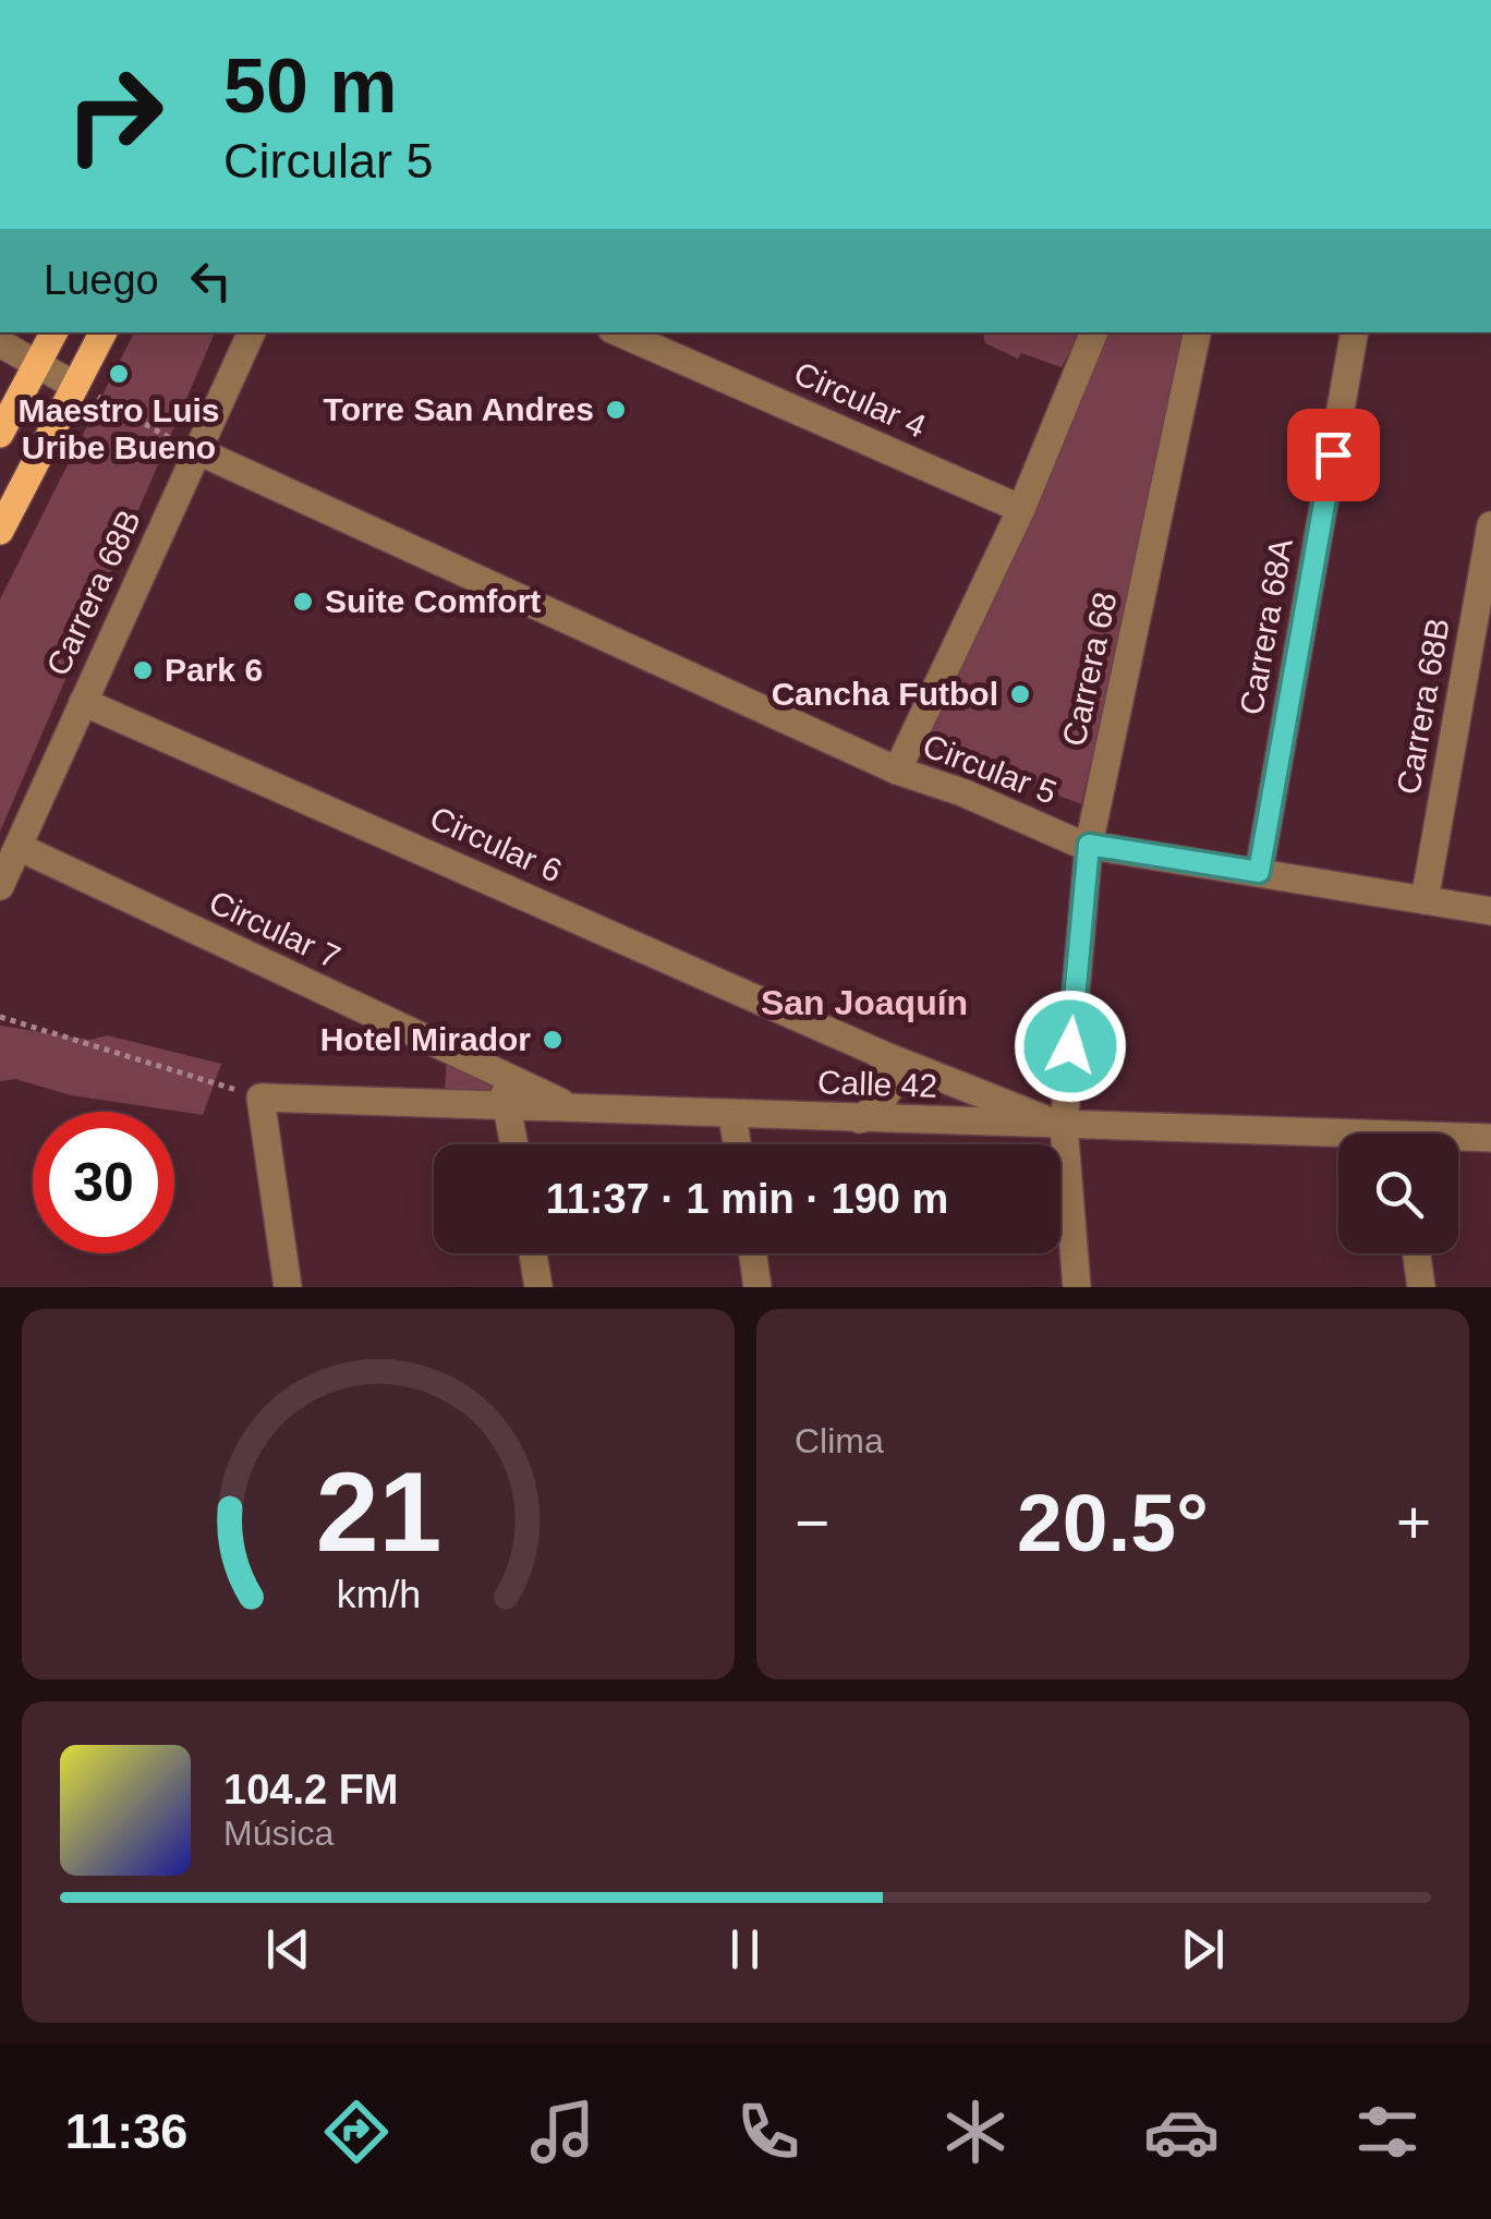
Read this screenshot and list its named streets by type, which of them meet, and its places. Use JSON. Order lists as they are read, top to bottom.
{
  "streets": {
    "street": [
      "Circular 4",
      "Carrera 68B",
      "Carrera 68A",
      "Carrera 68",
      "Circular 5",
      "Circular 6",
      "Circular 7",
      "Calle 42"
    ]
  },
  "crossings": [
    ["Carrera 68B", "Circular 5"],
    ["Carrera 68B", "Circular 6"],
    ["Carrera 68B", "Circular 7"],
    ["Carrera 68A", "Circular 5"],
    ["Carrera 68", "Circular 5"],
    ["Carrera 68", "Circular 6"],
    ["Carrera 68", "Calle 42"],
    ["Circular 6", "Calle 42"],
    ["Circular 7", "Calle 42"]
  ],
  "districts": ["San Joaquín"],
  "places": [
    "Maestro Luis Uribe Bueno",
    "Torre San Andres",
    "Suite Comfort",
    "Park 6",
    "Cancha Futbol",
    "Hotel Mirador"
  ],
  "page": {
    "turn": ["50 m", "Circular 5"],
    "then": "Luego",
    "limit": "30",
    "trip": "11:37 · 1 min · 190 m",
    "tile": "Clima",
    "heat": ["−", "20.5°", "+"],
    "song": ["104.2 FM", "Música"],
    "tabs": "11:36",
    "gauge": ["21", "km/h"]
  }
}
